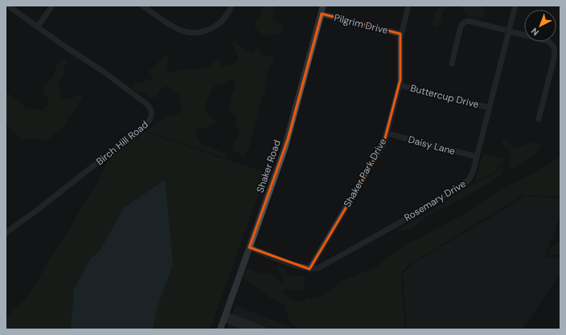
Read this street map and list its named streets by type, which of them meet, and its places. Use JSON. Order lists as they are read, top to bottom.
{
  "streets": {
    "main road": ["Shaker Road"],
    "street": [
      "Pilgrim Drive",
      "Buttercup Drive",
      "Birch Hill Road",
      "Daisy Lane",
      "Shaker Park Drive",
      "Rosemary Drive"
    ]
  },
  "crossings": [
    ["Pilgrim Drive", "Shaker Road"],
    ["Pilgrim Drive", "Shaker Park Drive"],
    ["Buttercup Drive", "Shaker Park Drive"],
    ["Buttercup Drive", "Rosemary Drive"],
    ["Daisy Lane", "Shaker Park Drive"],
    ["Daisy Lane", "Rosemary Drive"],
    ["Shaker Park Drive", "Rosemary Drive"]
  ],
  "north": "bottom left"
}
